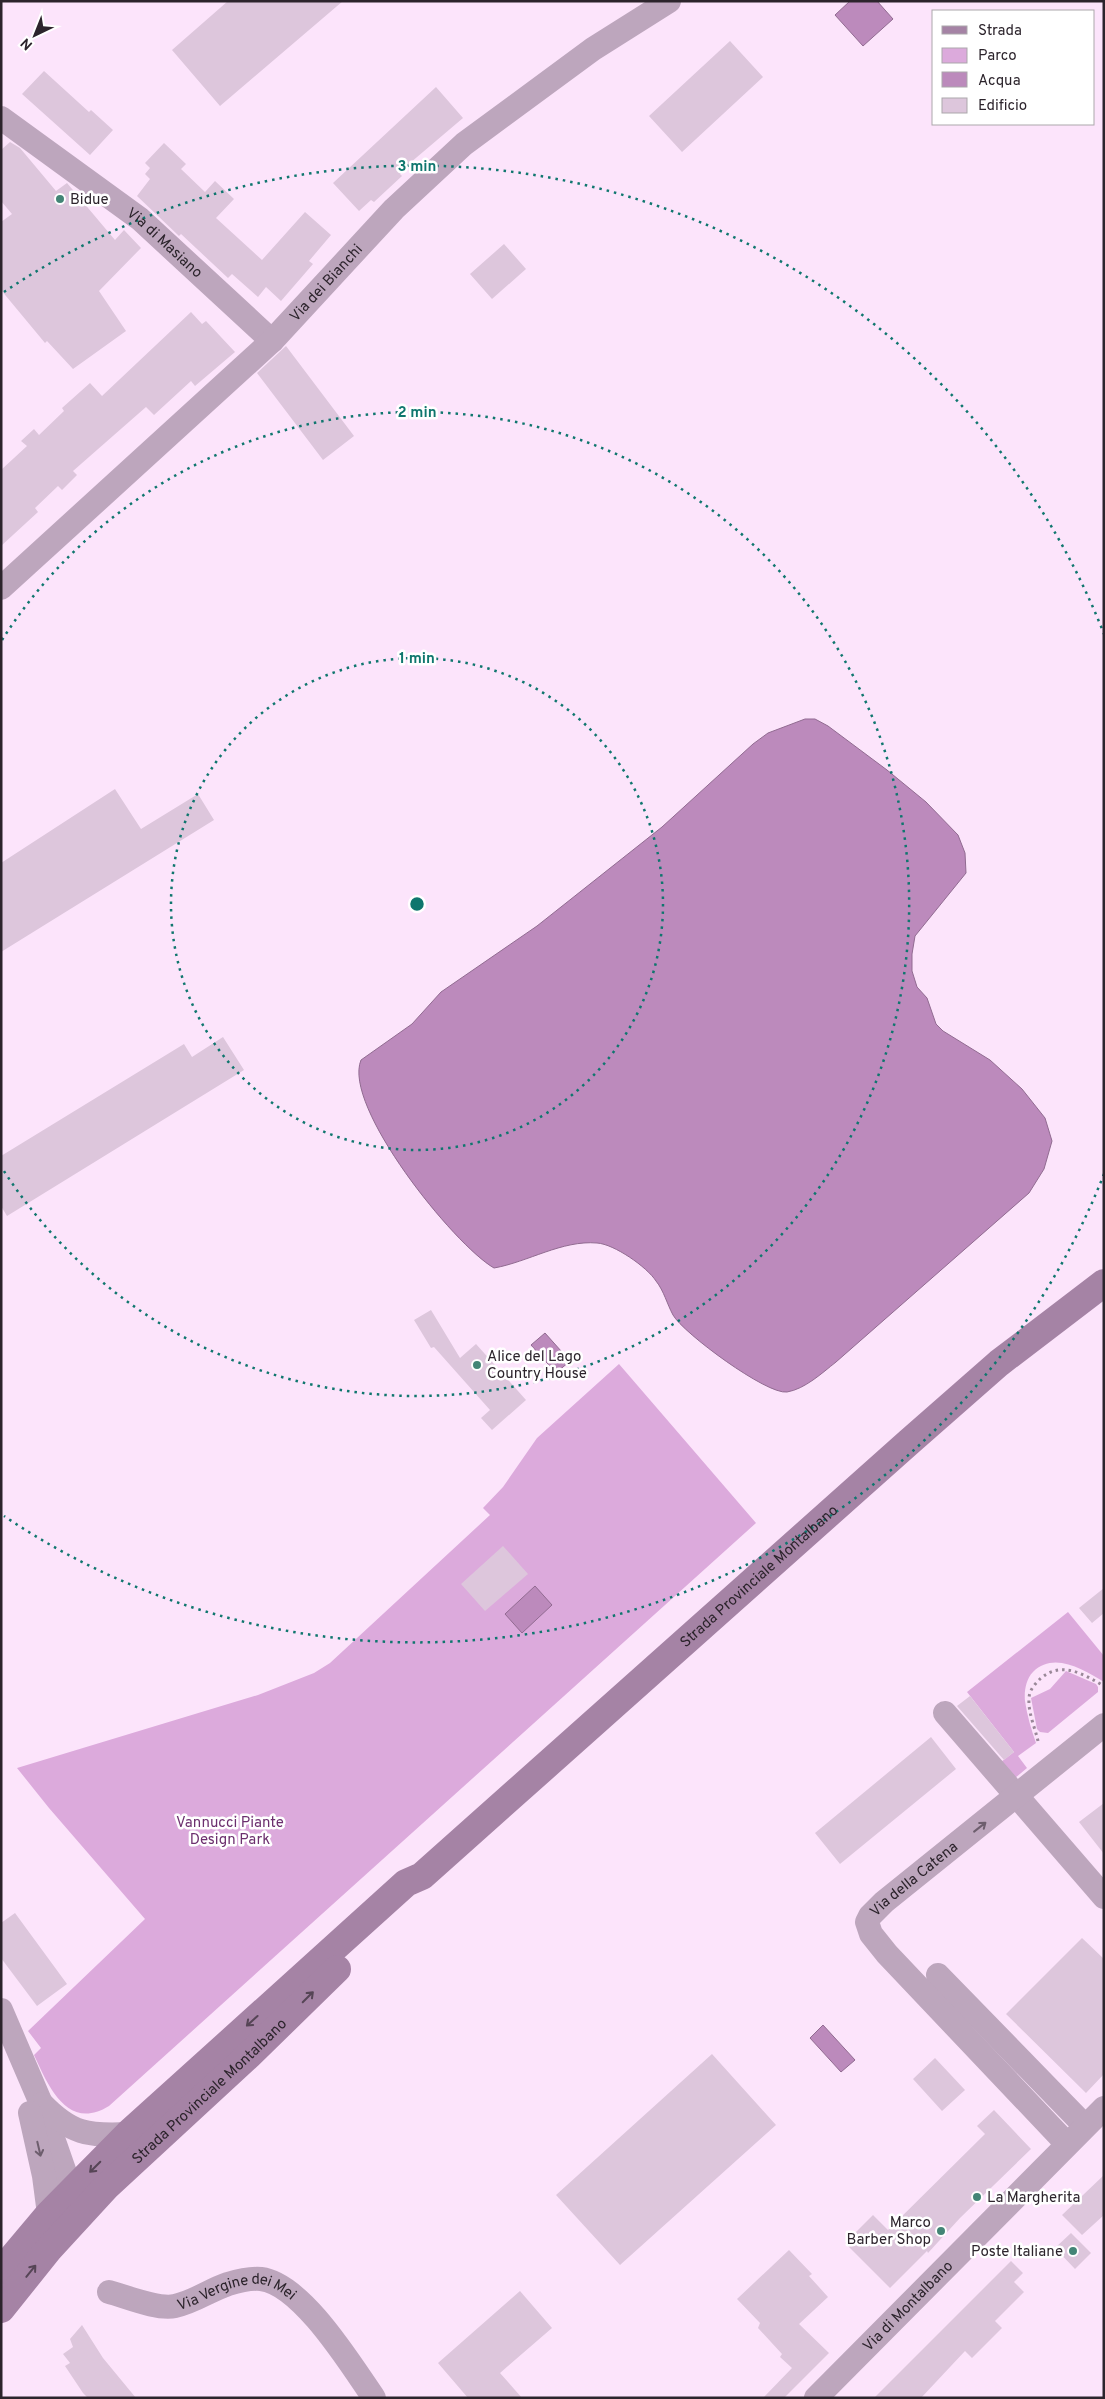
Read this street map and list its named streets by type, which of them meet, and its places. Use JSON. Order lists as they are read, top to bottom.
{
  "streets": {
    "main road": ["Strada Provinciale Montalbano"],
    "street": [
      "Via di Masiano",
      "Via dei Bianchi",
      "Via della Catena",
      "Via Vergine dei Mei",
      "Via di Montalbano"
    ]
  },
  "crossings": [
    ["Via di Masiano", "Via dei Bianchi"],
    ["Via della Catena", "Via di Montalbano"]
  ],
  "parks": ["Vannucci Piante Design Park"],
  "places": [
    "Bidue",
    "Alice del Lago Country House",
    "La Margherita",
    "Marco Barber Shop",
    "Poste Italiane"
  ],
  "legend": [
    "Strada",
    "Parco",
    "Acqua",
    "Edificio"
  ],
  "north": "bottom left",
  "rings": ["3 min", "2 min", "1 min"]
}
